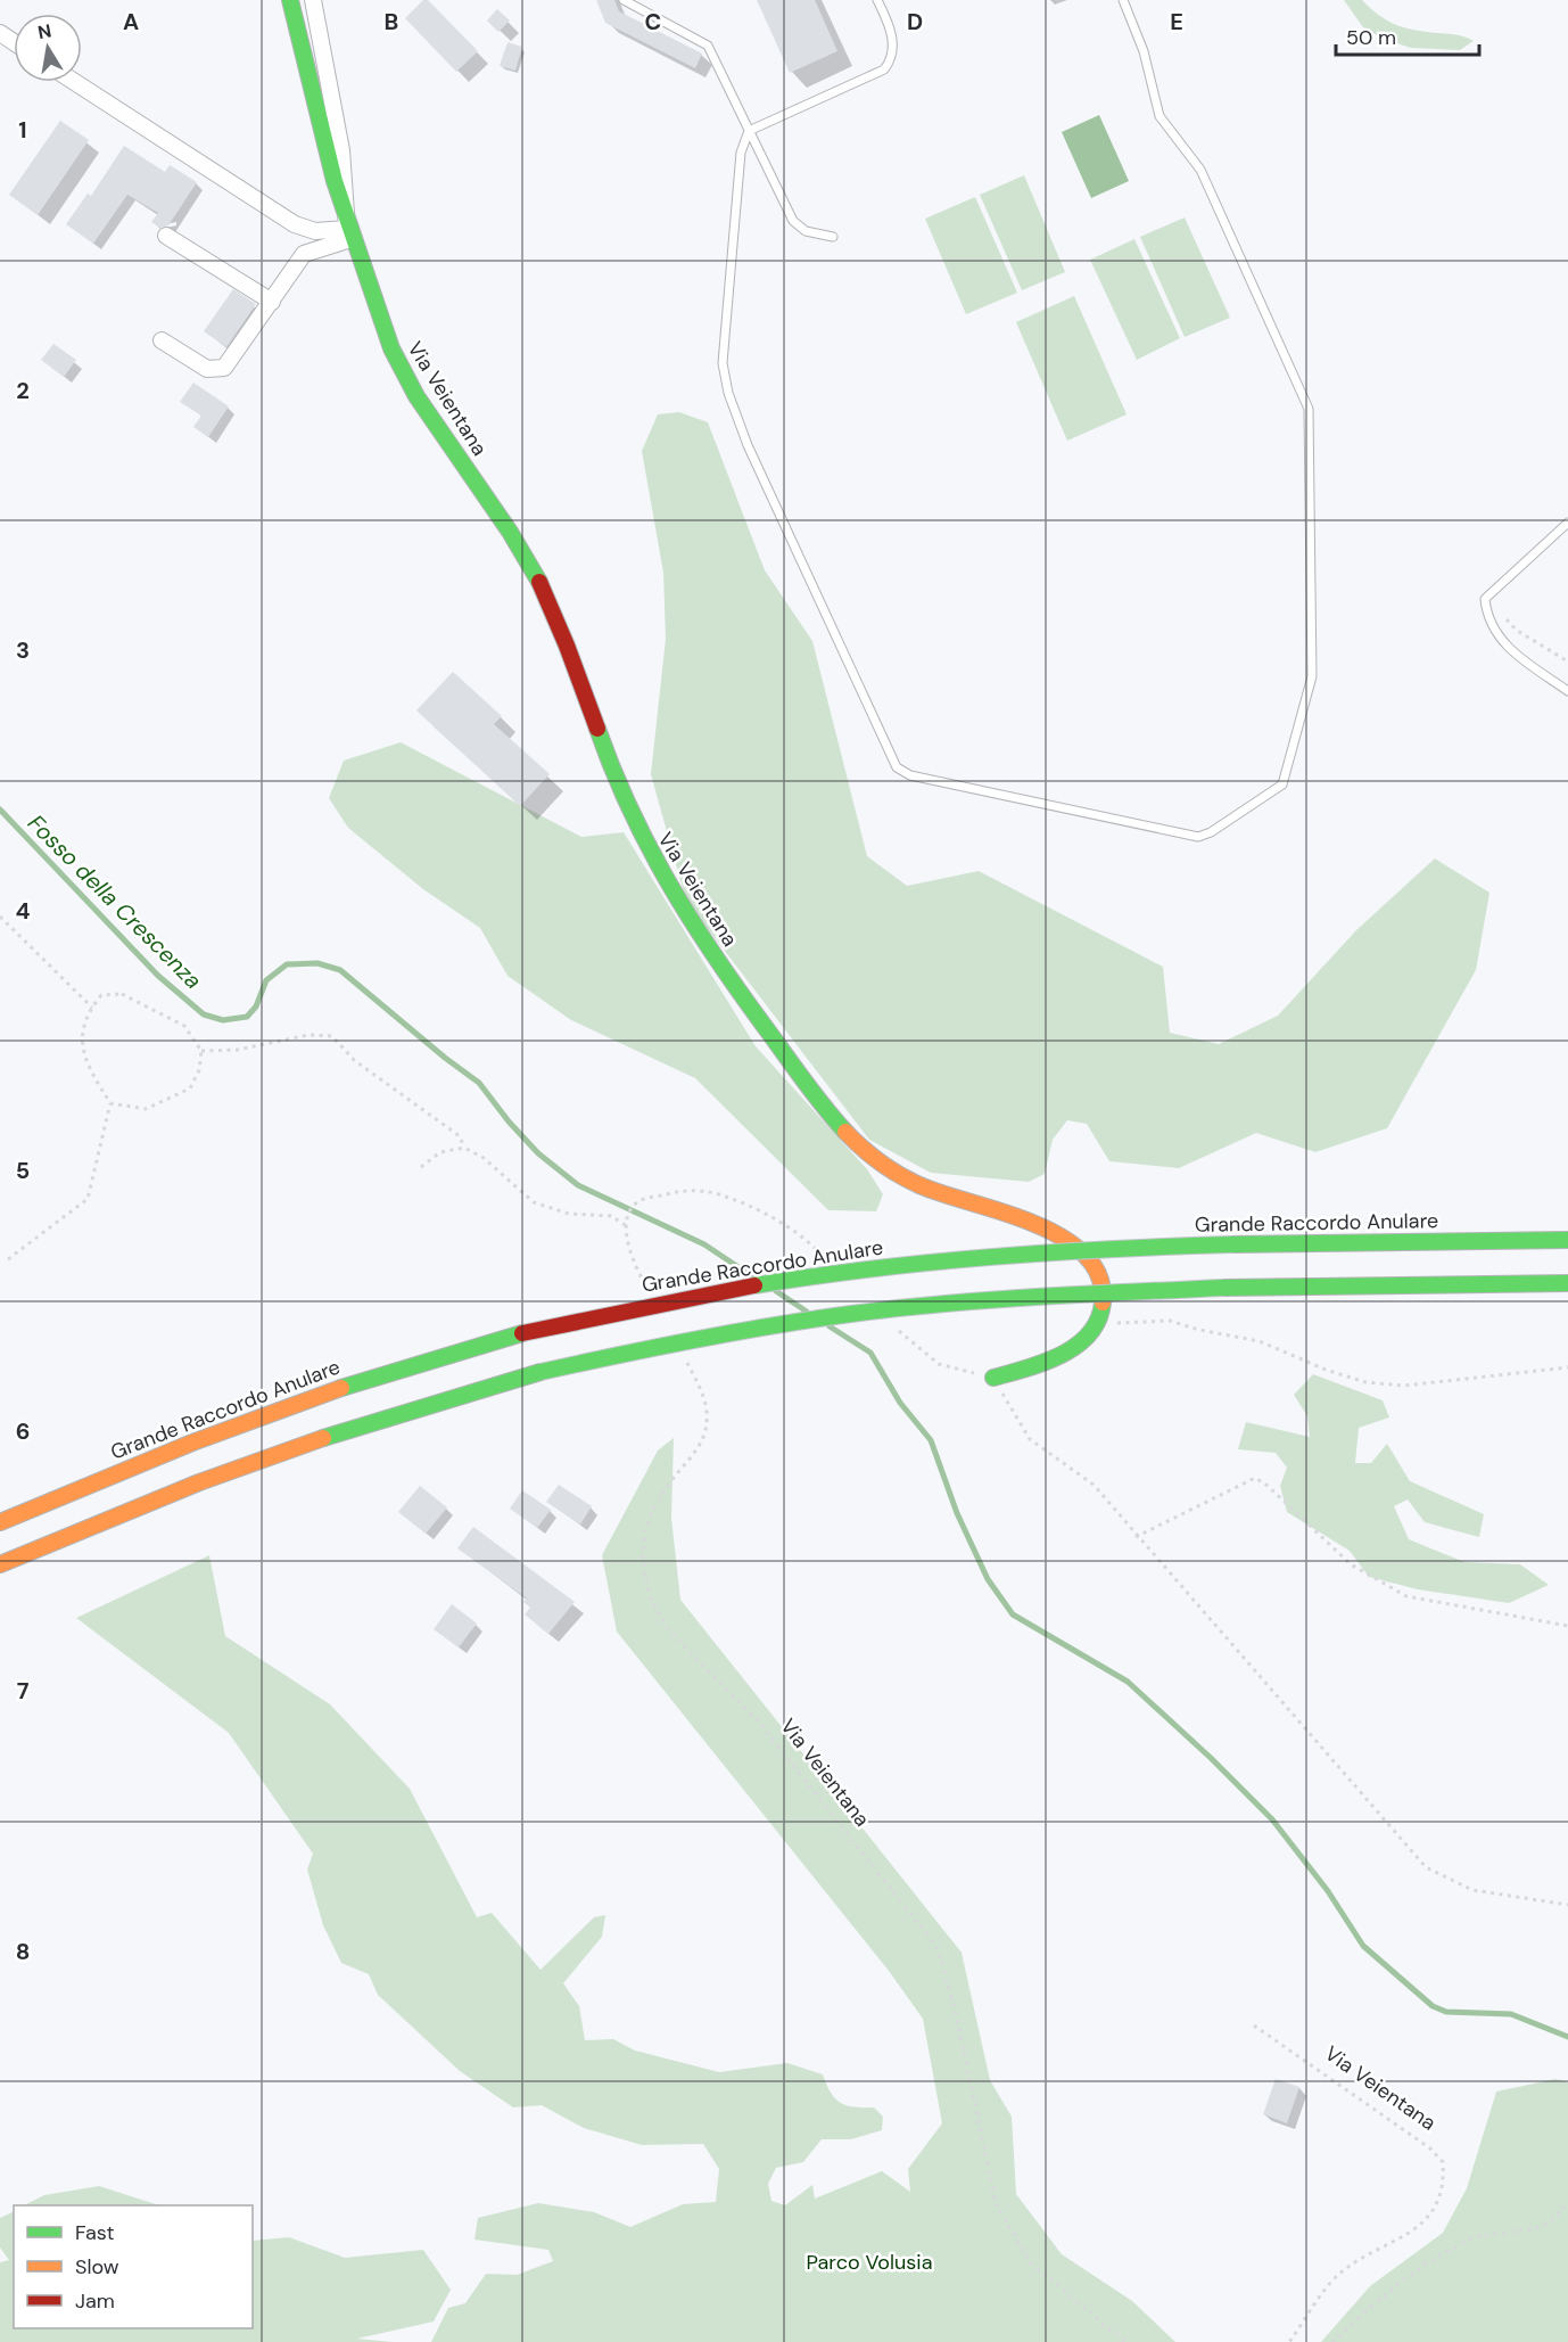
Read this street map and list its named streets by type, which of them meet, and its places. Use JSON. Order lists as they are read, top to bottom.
{
  "streets": {
    "main road": ["Via Veientana", "Grande Raccordo Anulare"]
  },
  "water": ["Fosso della Crescenza"],
  "parks": ["Parco Volusia"],
  "legend": ["Fast", "Slow", "Jam"],
  "scale_bar": "50 m",
  "north": "top",
  "grid": {
    "columns": [
      "A",
      "B",
      "C",
      "D",
      "E"
    ],
    "rows": [
      "1",
      "2",
      "3",
      "4",
      "5",
      "6",
      "7",
      "8"
    ]
  }
}
